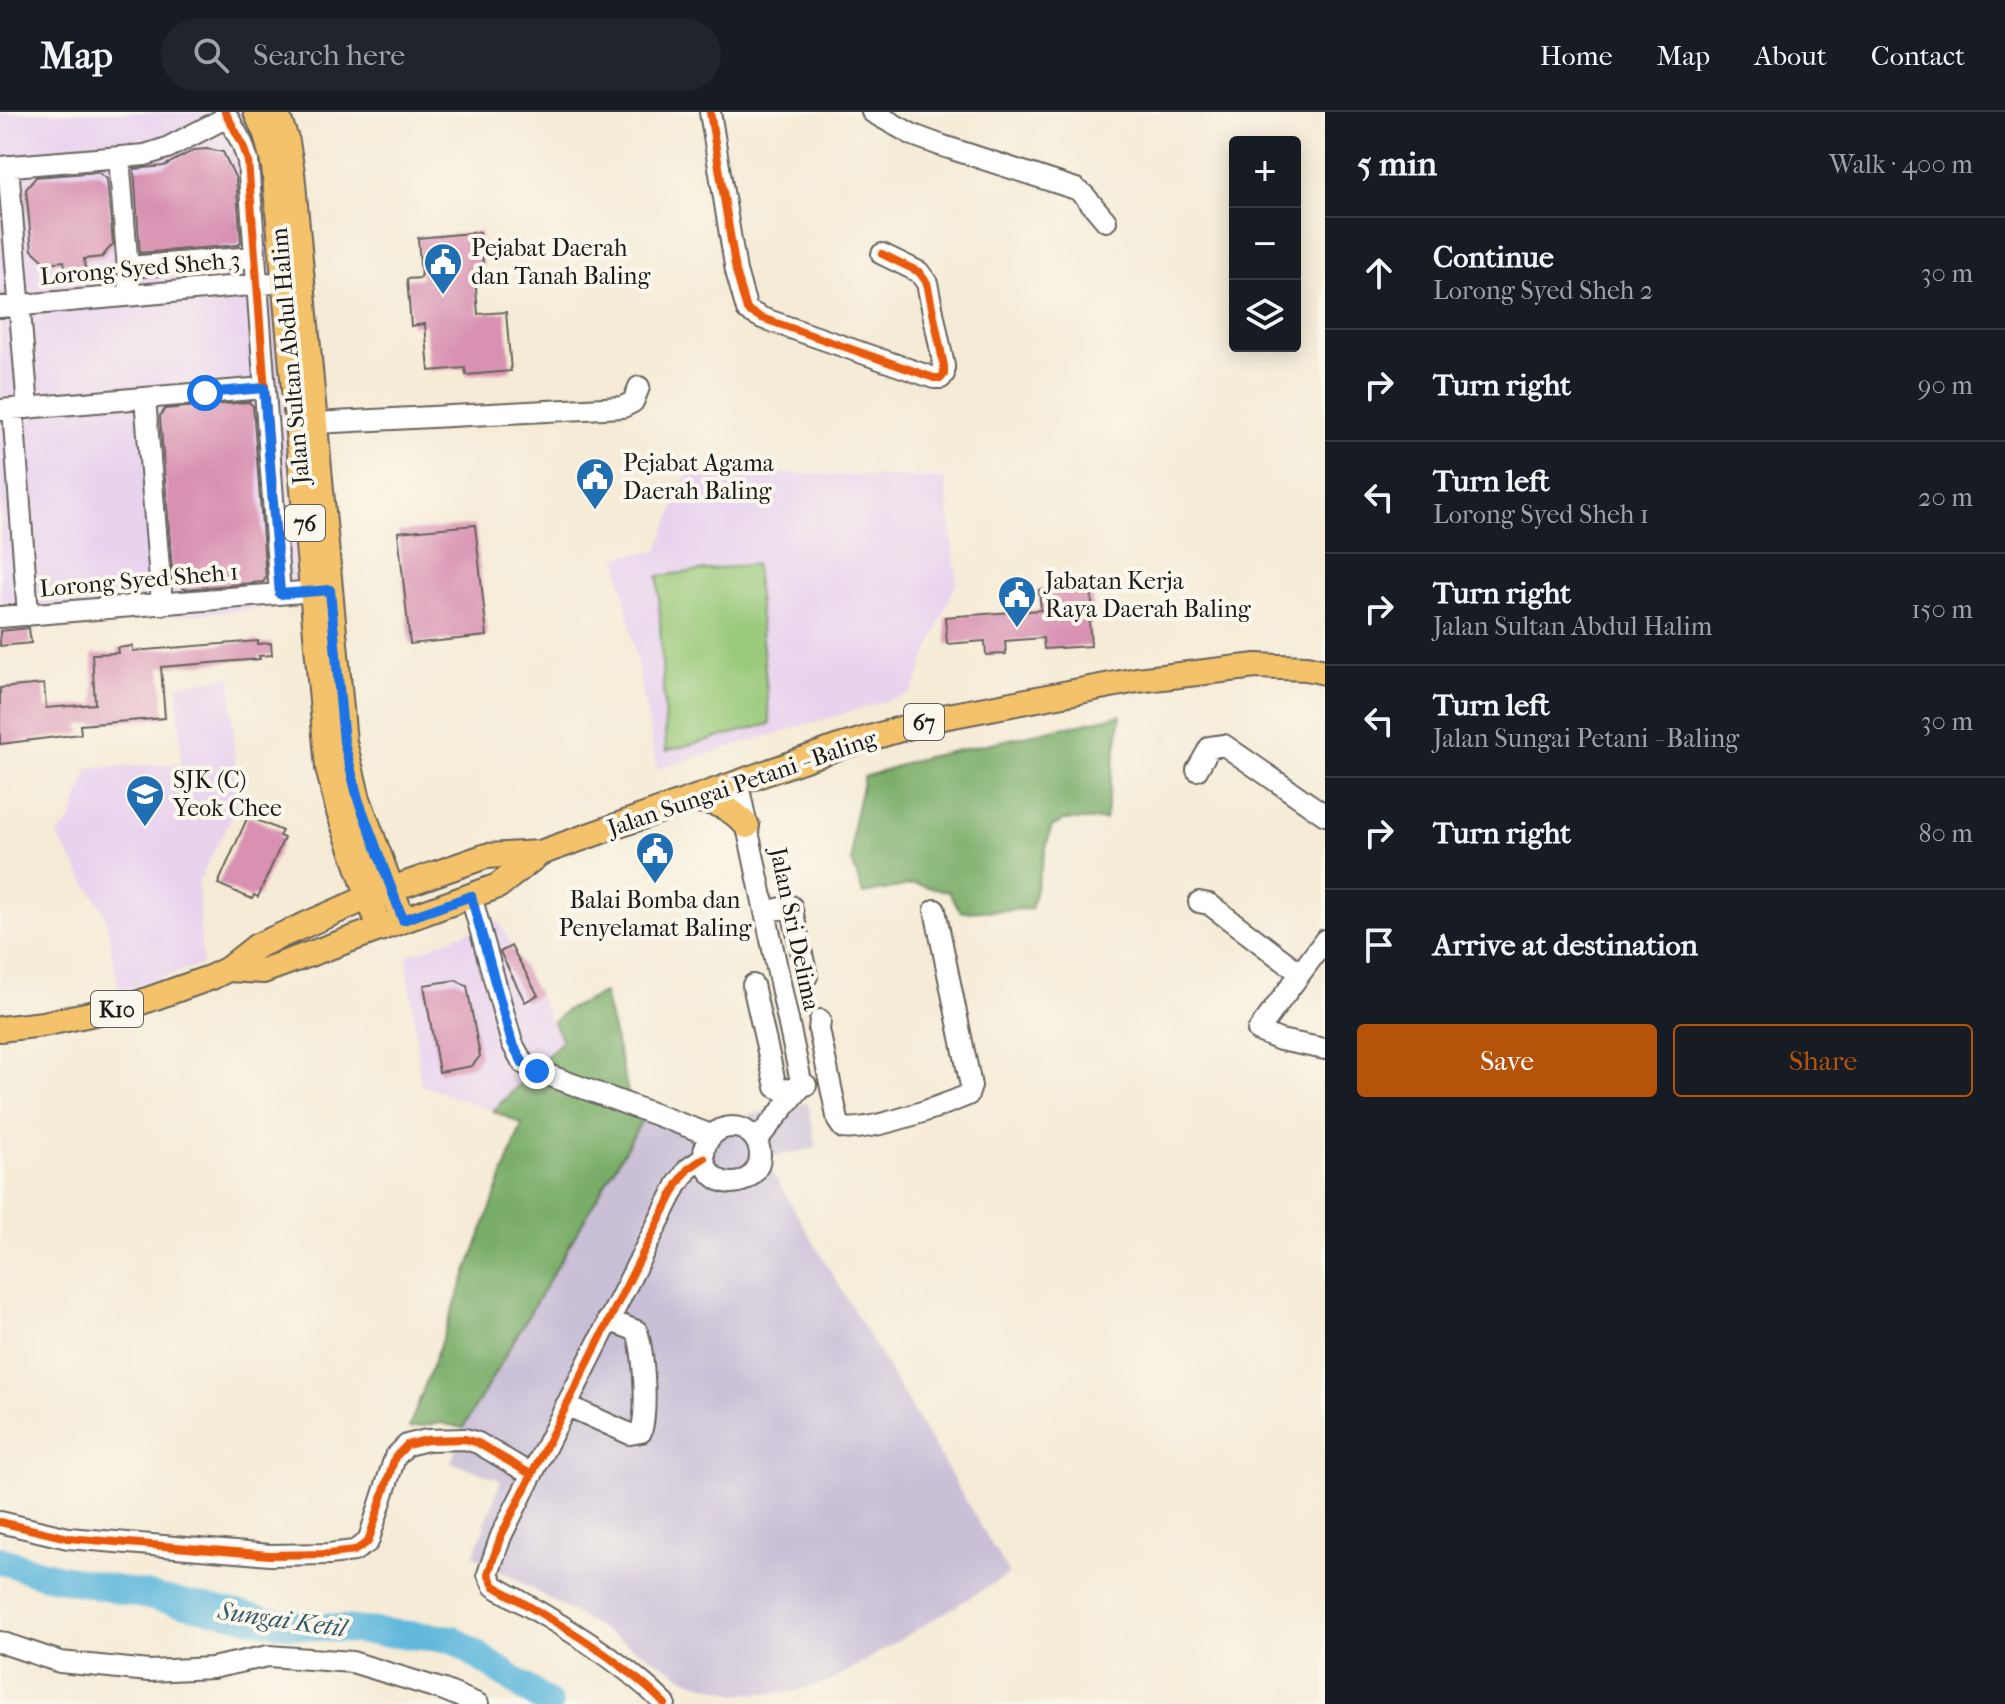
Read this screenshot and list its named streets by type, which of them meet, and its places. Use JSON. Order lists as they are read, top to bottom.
{
  "streets": {
    "main road": [
      "Jalan Sultan Abdul Halim",
      "76",
      "67",
      "Jalan Sungai Petani - Baling",
      "K10"
    ],
    "street": ["Lorong Syed Sheh 3", "Lorong Syed Sheh 1", "Jalan Sri Delima"]
  },
  "crossings": [
    ["Lorong Syed Sheh 3", "Jalan Sultan Abdul Halim"],
    ["Jalan Sultan Abdul Halim", "Lorong Syed Sheh 1"],
    ["Jalan Sultan Abdul Halim", "Jalan Sungai Petani - Baling"],
    ["Jalan Sultan Abdul Halim", "K10"],
    ["Jalan Sungai Petani - Baling", "Jalan Sri Delima"],
    ["Jalan Sungai Petani - Baling", "K10"]
  ],
  "water": ["Sungai Ketil"],
  "places": {
    "public building": [
      "Pejabat Daerah dan Tanah Baling",
      "Pejabat Agama Daerah Baling",
      "Jabatan Kerja Raya Daerah Baling",
      "Balai Bomba dan Penyelamat Baling"
    ],
    "school or university": ["SJK (C) Yeok Chee"]
  },
  "page": {
    "header": "Map",
    "search": "Search here",
    "nav": [
      "Home",
      "Map",
      "About",
      "Contact"
    ],
    "heading": ["5 min", "Walk · 400 m"],
    "map_buttons": ["+", "−"],
    "list": [
      ["Continue", "Lorong Syed Sheh 2", "30 m"],
      ["Turn right", "90 m"],
      ["Turn left", "Lorong Syed Sheh 1", "20 m"],
      ["Turn right", "Jalan Sultan Abdul Halim", "150 m"],
      ["Turn left", "Jalan Sungai Petani - Baling", "30 m"],
      ["Turn right", "80 m"],
      "Arrive at destination"
    ],
    "buttons": ["Save", "Share"]
  }
}
